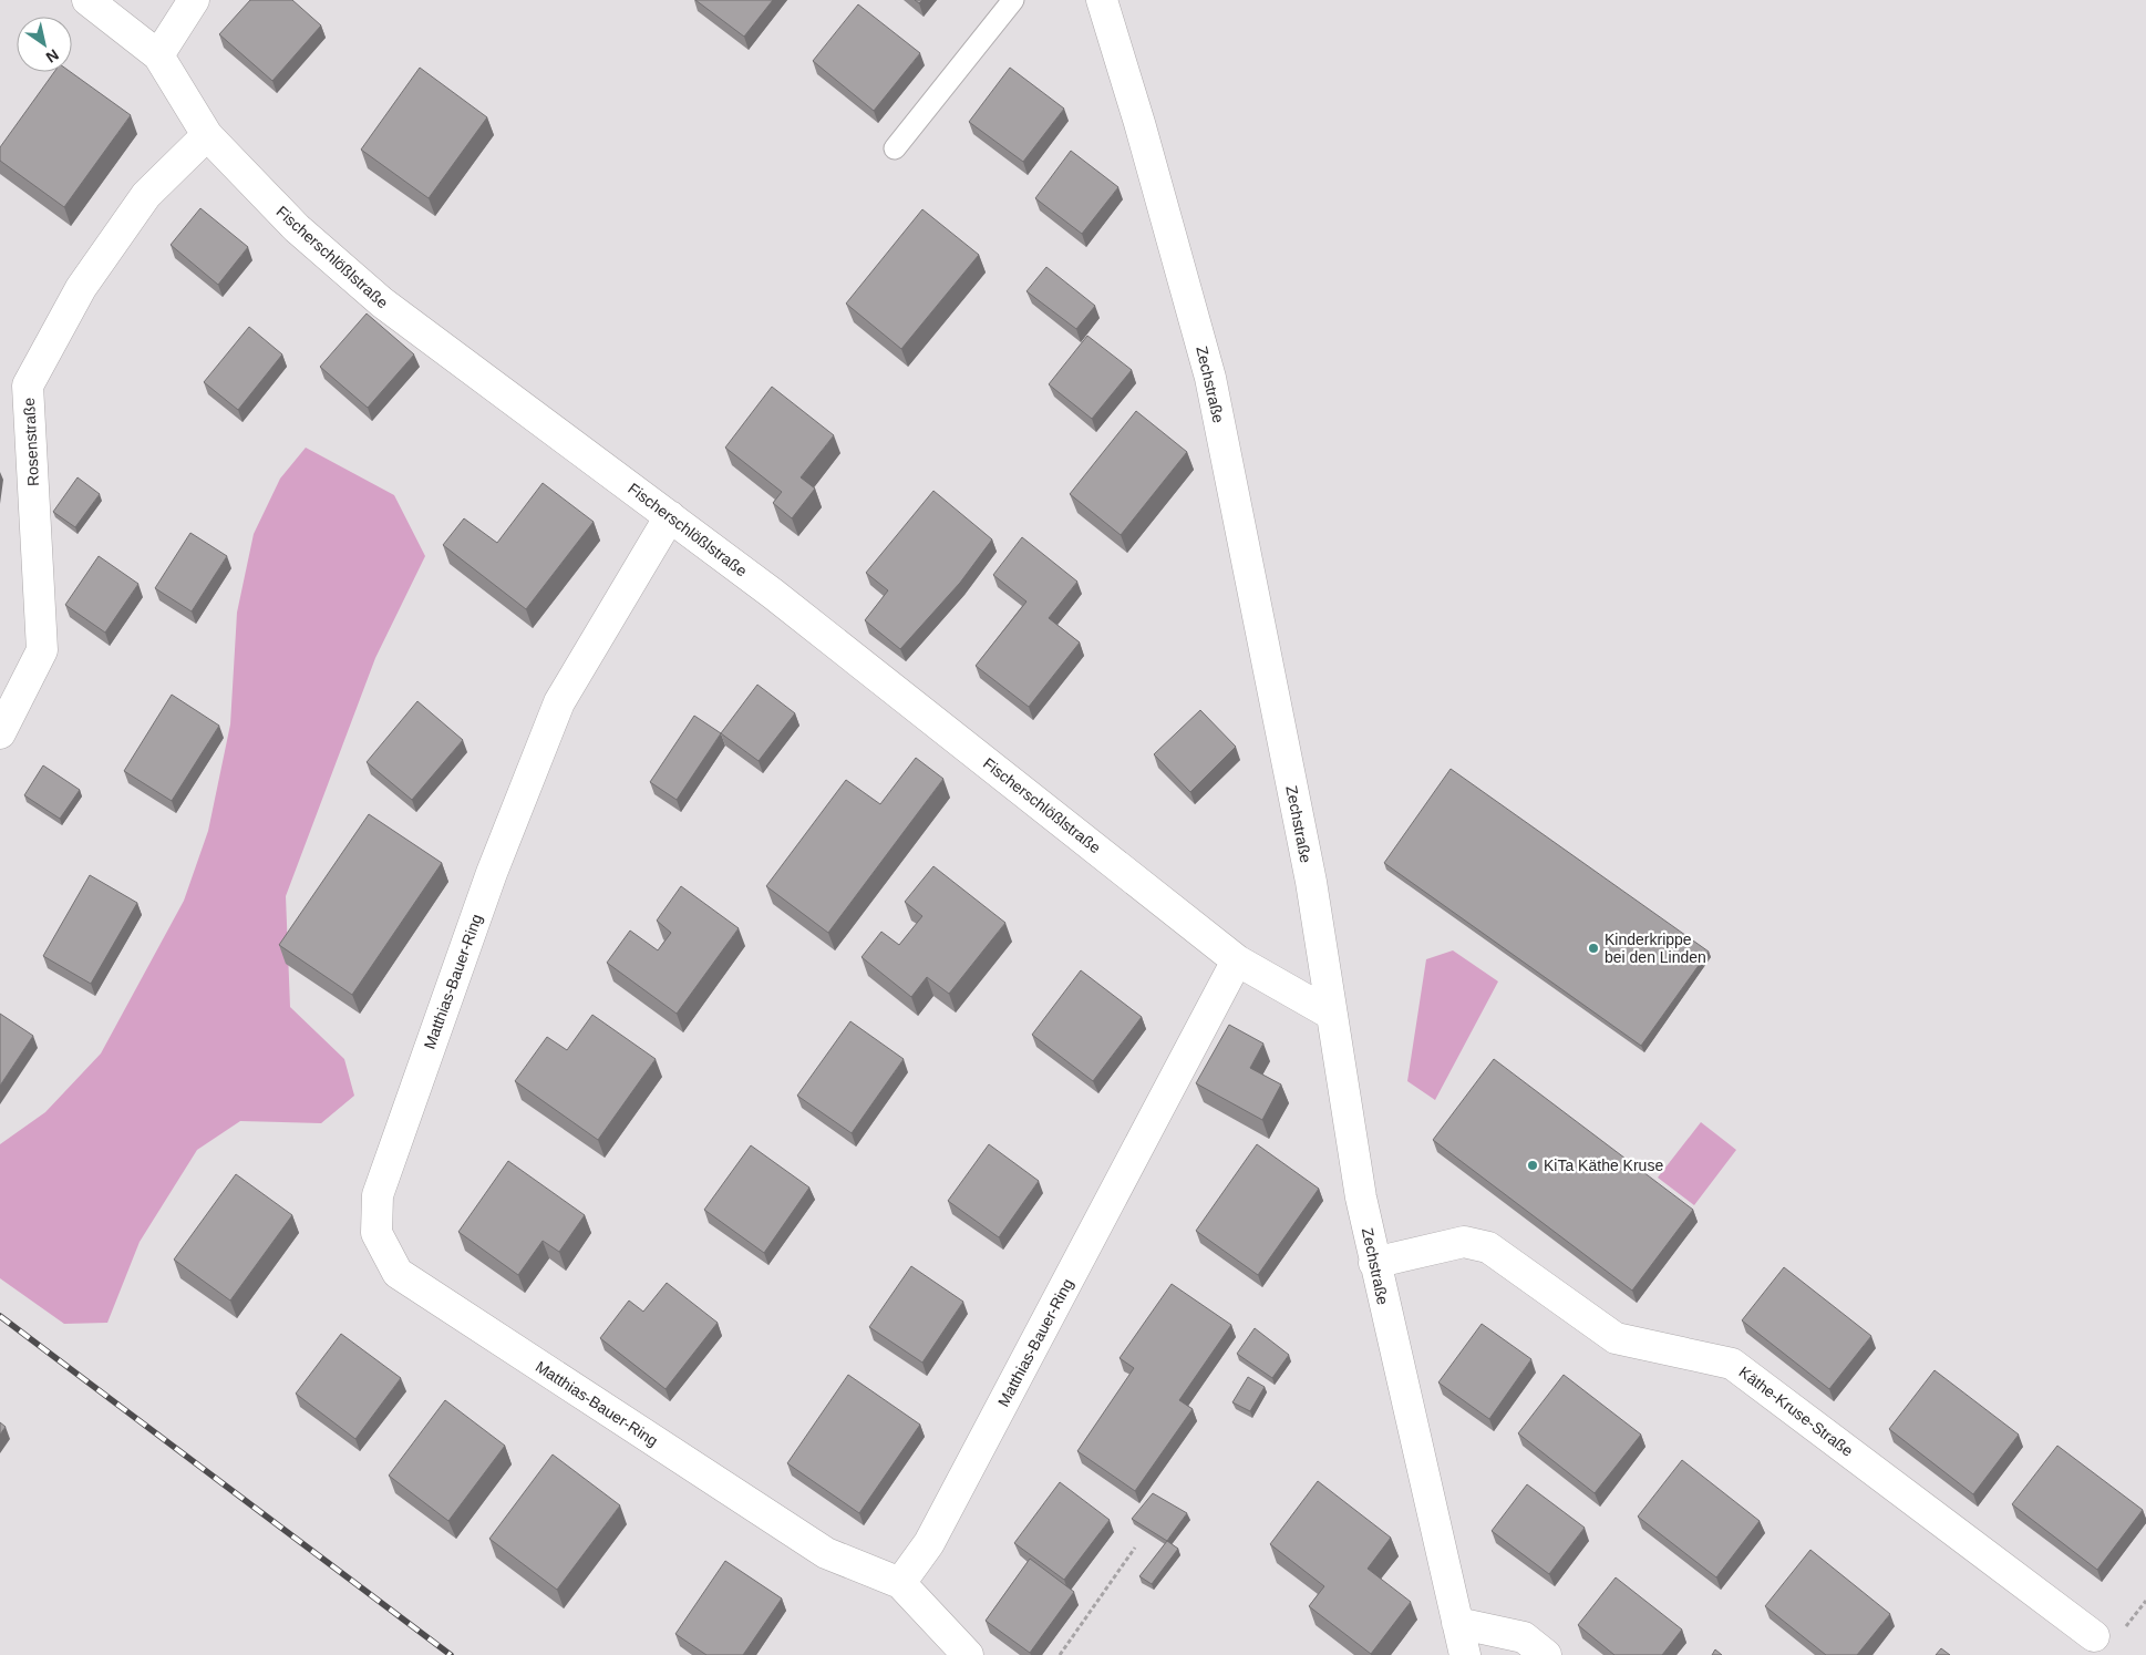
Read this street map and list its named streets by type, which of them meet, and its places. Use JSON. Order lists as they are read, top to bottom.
{
  "streets": {
    "street": [
      "Fischerschlößlstraße",
      "Zechstraße",
      "Rosenstraße",
      "Matthias-Bauer-Ring",
      "Käthe-Kruse-Straße"
    ]
  },
  "crossings": [
    ["Fischerschlößlstraße", "Zechstraße"],
    ["Fischerschlößlstraße", "Rosenstraße"],
    ["Fischerschlößlstraße", "Matthias-Bauer-Ring"],
    ["Zechstraße", "Käthe-Kruse-Straße"]
  ],
  "places": ["Kinderkrippe bei den Linden", "KiTa Käthe Kruse"],
  "north": "bottom right"
}
